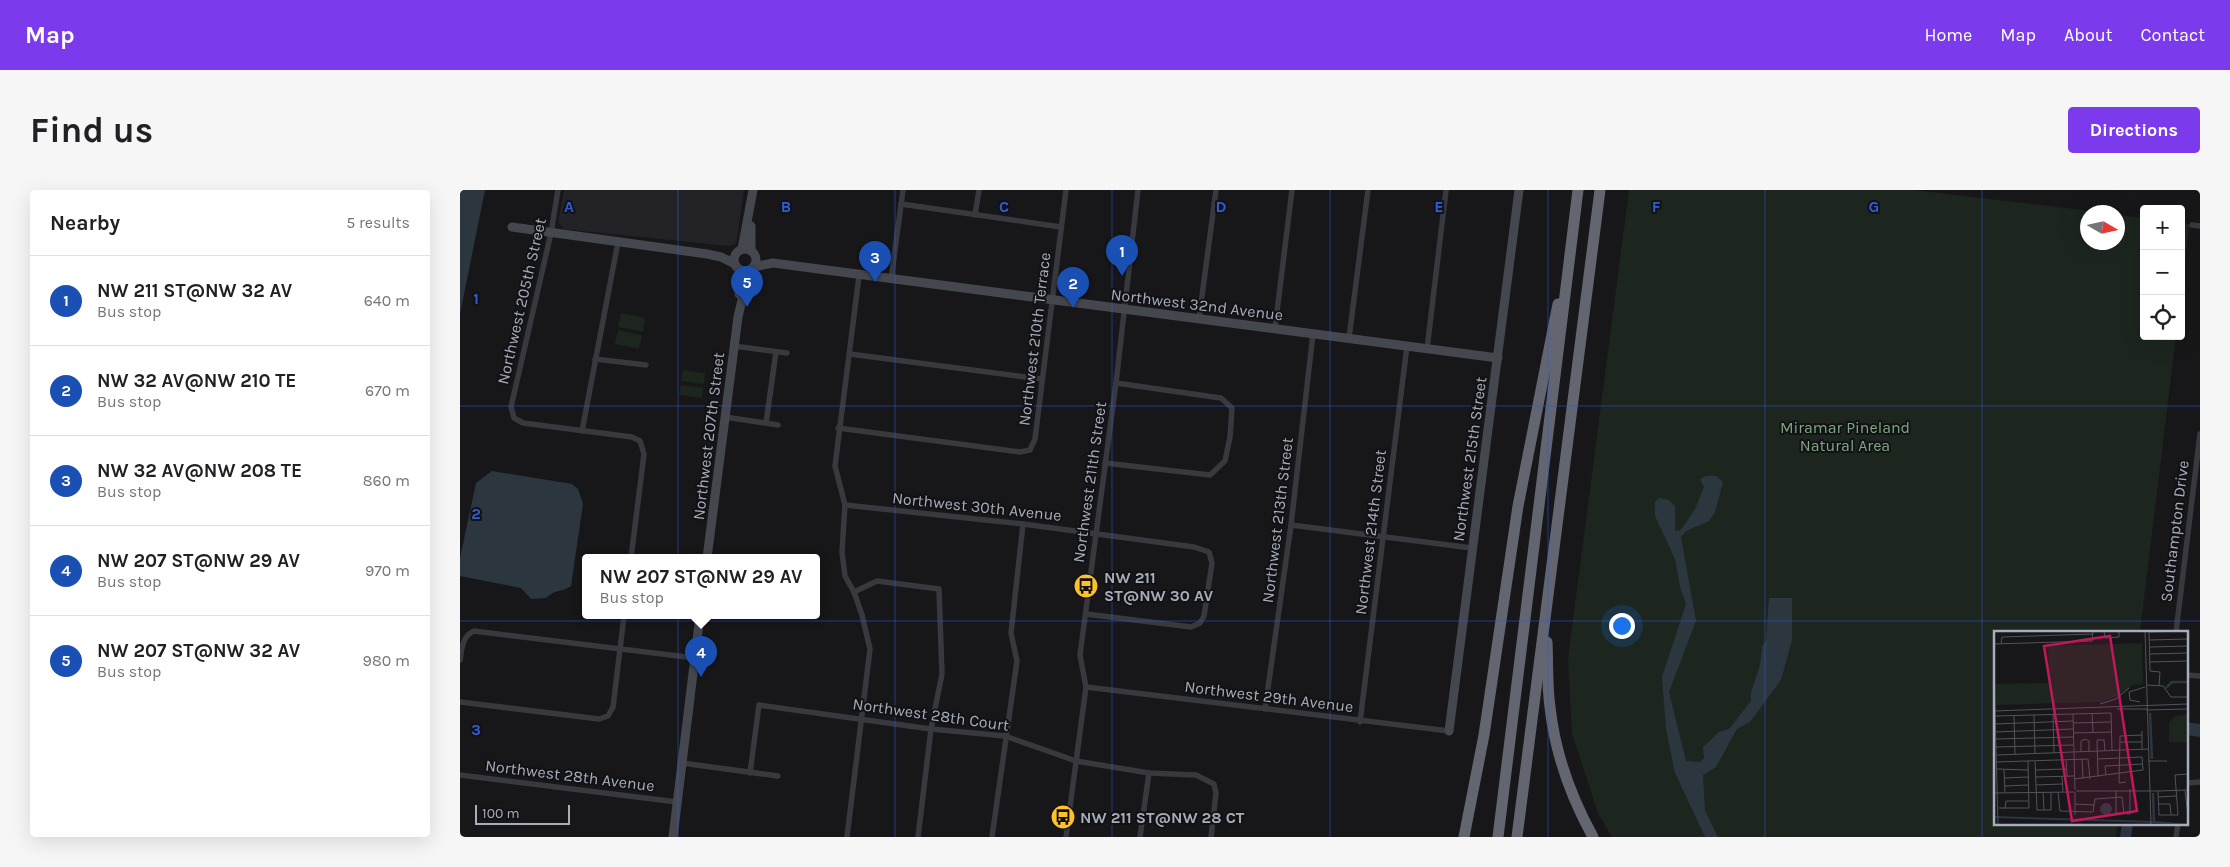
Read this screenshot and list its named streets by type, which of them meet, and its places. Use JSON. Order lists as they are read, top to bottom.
{
  "streets": {
    "street": [
      "Northwest 205th Street",
      "Northwest 32nd Avenue",
      "Northwest 210th Terrace",
      "Northwest 207th Street",
      "Northwest 215th Street",
      "Northwest 211th Street",
      "Northwest 30th Avenue",
      "Northwest 213th Street",
      "Southampton Drive",
      "Northwest 214th Street",
      "Northwest 29th Avenue",
      "Northwest 28th Court",
      "Northwest 28th Avenue"
    ]
  },
  "crossings": [
    ["Northwest 32nd Avenue", "Northwest 210th Terrace"],
    ["Northwest 32nd Avenue", "Northwest 207th Street"],
    ["Northwest 32nd Avenue", "Northwest 215th Street"],
    ["Northwest 32nd Avenue", "Northwest 211th Street"],
    ["Northwest 32nd Avenue", "Northwest 213th Street"],
    ["Northwest 32nd Avenue", "Northwest 214th Street"],
    ["Northwest 215th Street", "Northwest 29th Avenue"],
    ["Northwest 211th Street", "Northwest 30th Avenue"],
    ["Northwest 211th Street", "Northwest 29th Avenue"],
    ["Northwest 211th Street", "Northwest 28th Court"],
    ["Northwest 213th Street", "Northwest 29th Avenue"],
    ["Northwest 214th Street", "Northwest 29th Avenue"]
  ],
  "parks": ["Miramar Pineland Natural Area"],
  "places": {
    "bus stop": ["NW 211 ST@NW 30 AV", "NW 211 ST@NW 28 CT"]
  },
  "scale_bar": "100 m",
  "north": "right",
  "page": {
    "header": "Map",
    "nav": [
      "Home",
      "Map",
      "About",
      "Contact"
    ],
    "buttons": "Directions",
    "title": "Find us",
    "heading": ["Nearby", "5 results"],
    "map_buttons": ["+", "−"],
    "pins": [
      "1",
      "3",
      "5",
      "2",
      "4"
    ],
    "list": [
      {
        "mark": "1",
        "name": "NW 211 ST@NW 32 AV",
        "note": "Bus stop",
        "value": "640 m"
      },
      {
        "mark": "2",
        "name": "NW 32 AV@NW 210 TE",
        "note": "Bus stop",
        "value": "670 m"
      },
      {
        "mark": "3",
        "name": "NW 32 AV@NW 208 TE",
        "note": "Bus stop",
        "value": "860 m"
      },
      {
        "mark": "4",
        "name": "NW 207 ST@NW 29 AV",
        "note": "Bus stop",
        "value": "970 m"
      },
      {
        "mark": "5",
        "name": "NW 207 ST@NW 32 AV",
        "note": "Bus stop",
        "value": "980 m"
      }
    ],
    "popup": ["NW 207 ST@NW 29 AV", "Bus stop"],
    "scale": "100 m"
  },
  "grid": {
    "columns": [
      "A",
      "B",
      "C",
      "D",
      "E",
      "F",
      "G"
    ],
    "rows": ["1", "2", "3"]
  }
}
